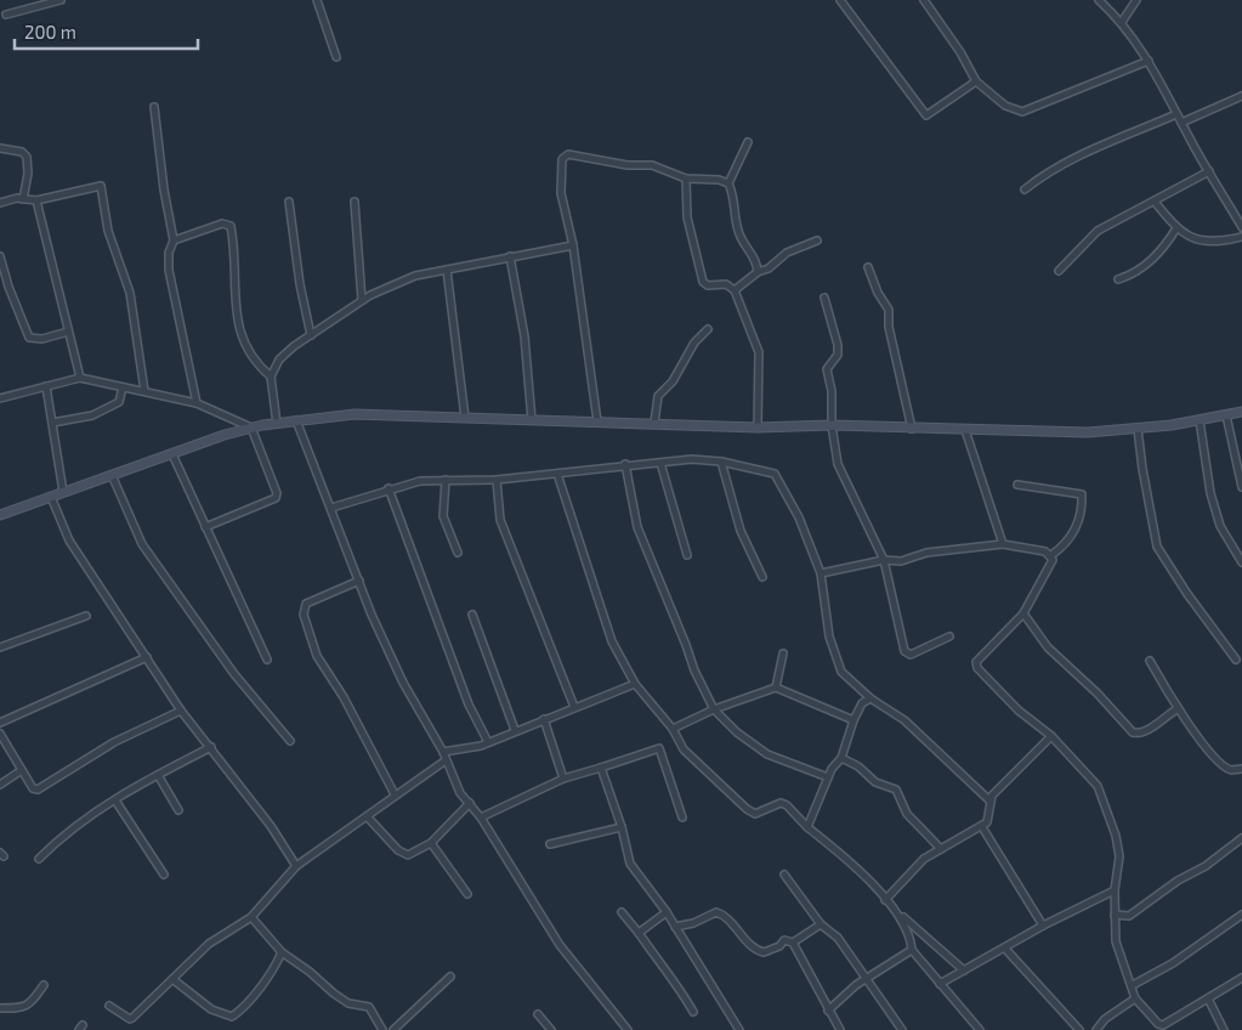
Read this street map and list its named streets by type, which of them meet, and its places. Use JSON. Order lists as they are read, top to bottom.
{
  "scale_bar": "200 m"
}
